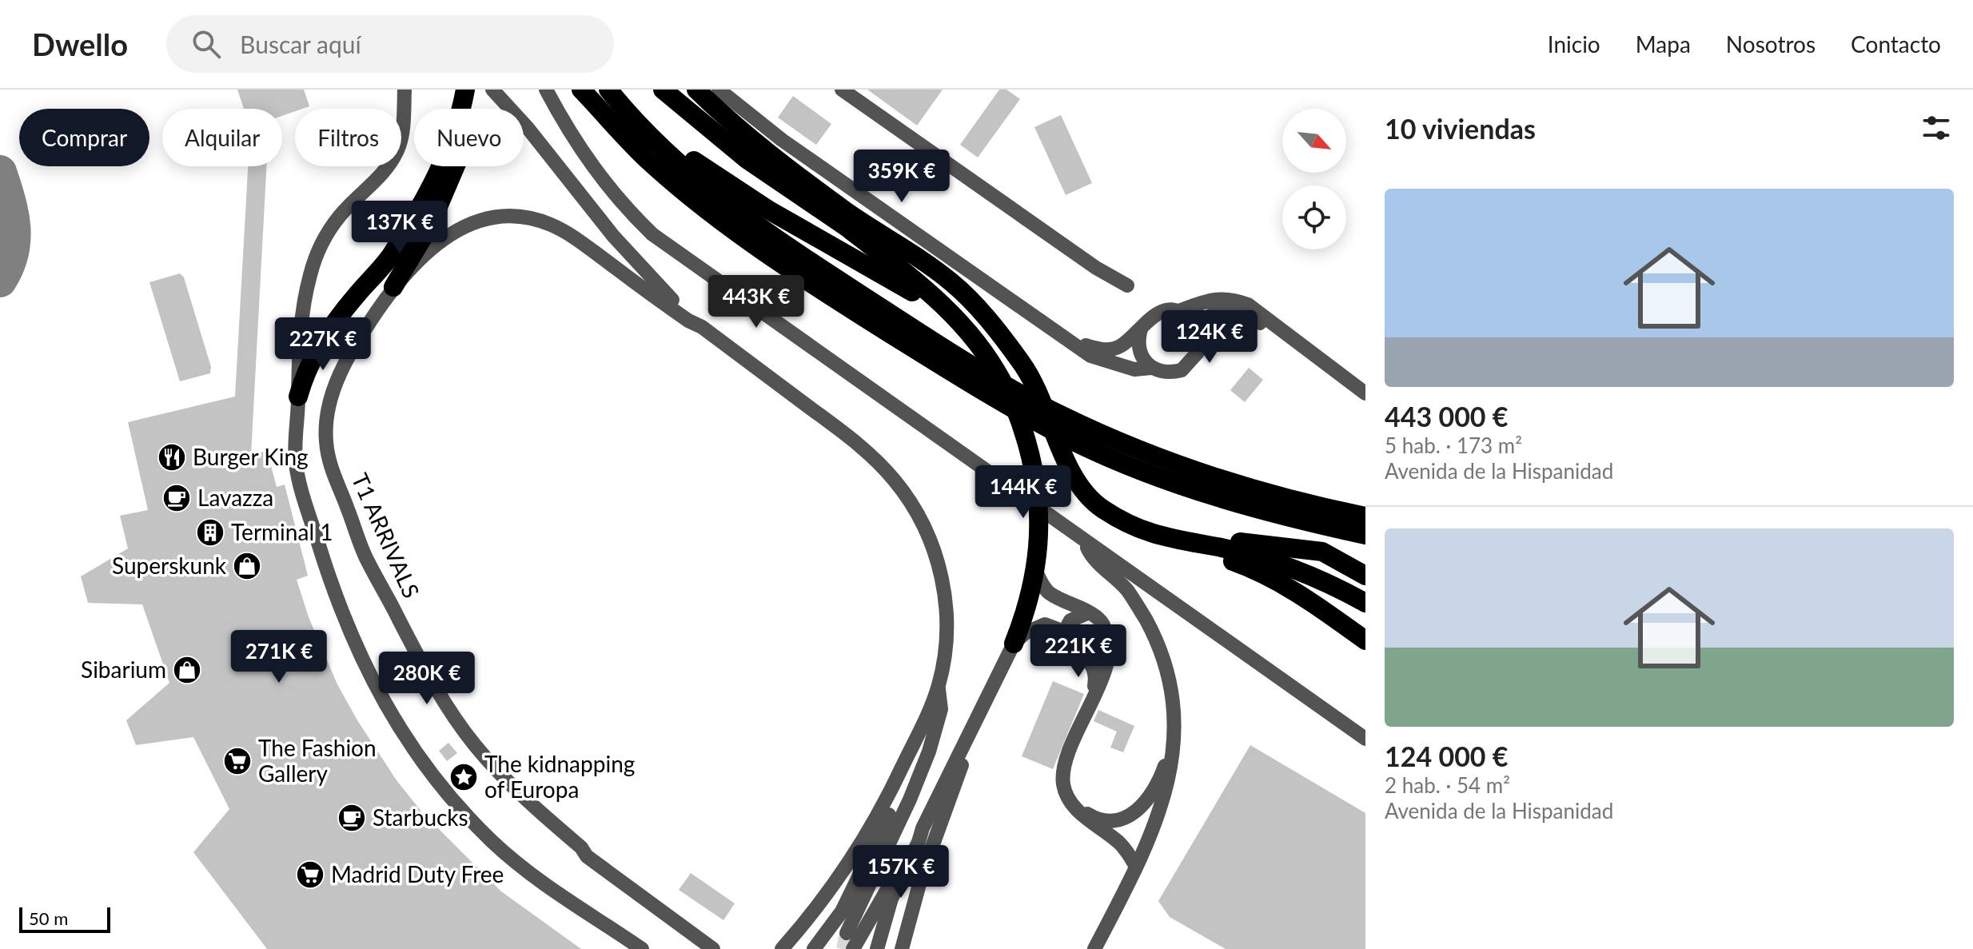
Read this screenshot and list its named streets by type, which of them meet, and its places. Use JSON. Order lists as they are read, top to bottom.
{
  "streets": {
    "street": ["T1 ARRIVALS"]
  },
  "places": {
    "restaurant": ["Burger King"],
    "cafe": ["Lavazza", "Starbucks"],
    "building": ["Terminal 1"],
    "shop": ["Superskunk", "Sibarium"],
    "supermarket": ["The Fashion Gallery", "Madrid Duty Free"],
    "place": ["The kidnapping of Europa"]
  },
  "scale_bar": "50 m",
  "north": "bottom right",
  "page": {
    "header": "Dwello",
    "search": "Buscar aquí",
    "nav": [
      "Inicio",
      "Mapa",
      "Nosotros",
      "Contacto"
    ],
    "heading": "10 viviendas",
    "chip": [
      "Comprar",
      "Alquilar",
      "Filtros",
      "Nuevo"
    ],
    "price": [
      "359K €",
      "137K €",
      "443K €",
      "124K €",
      "227K €",
      "144K €",
      "221K €",
      "271K €",
      "280K €",
      "157K €"
    ],
    "list": [
      {
        "name": "443 000 €",
        "note": "5 hab. · 173 m² · Avenida de la Hispanidad"
      },
      {
        "name": "124 000 €",
        "note": "2 hab. · 54 m² · Avenida de la Hispanidad"
      }
    ],
    "scale": "50 m"
  }
}
